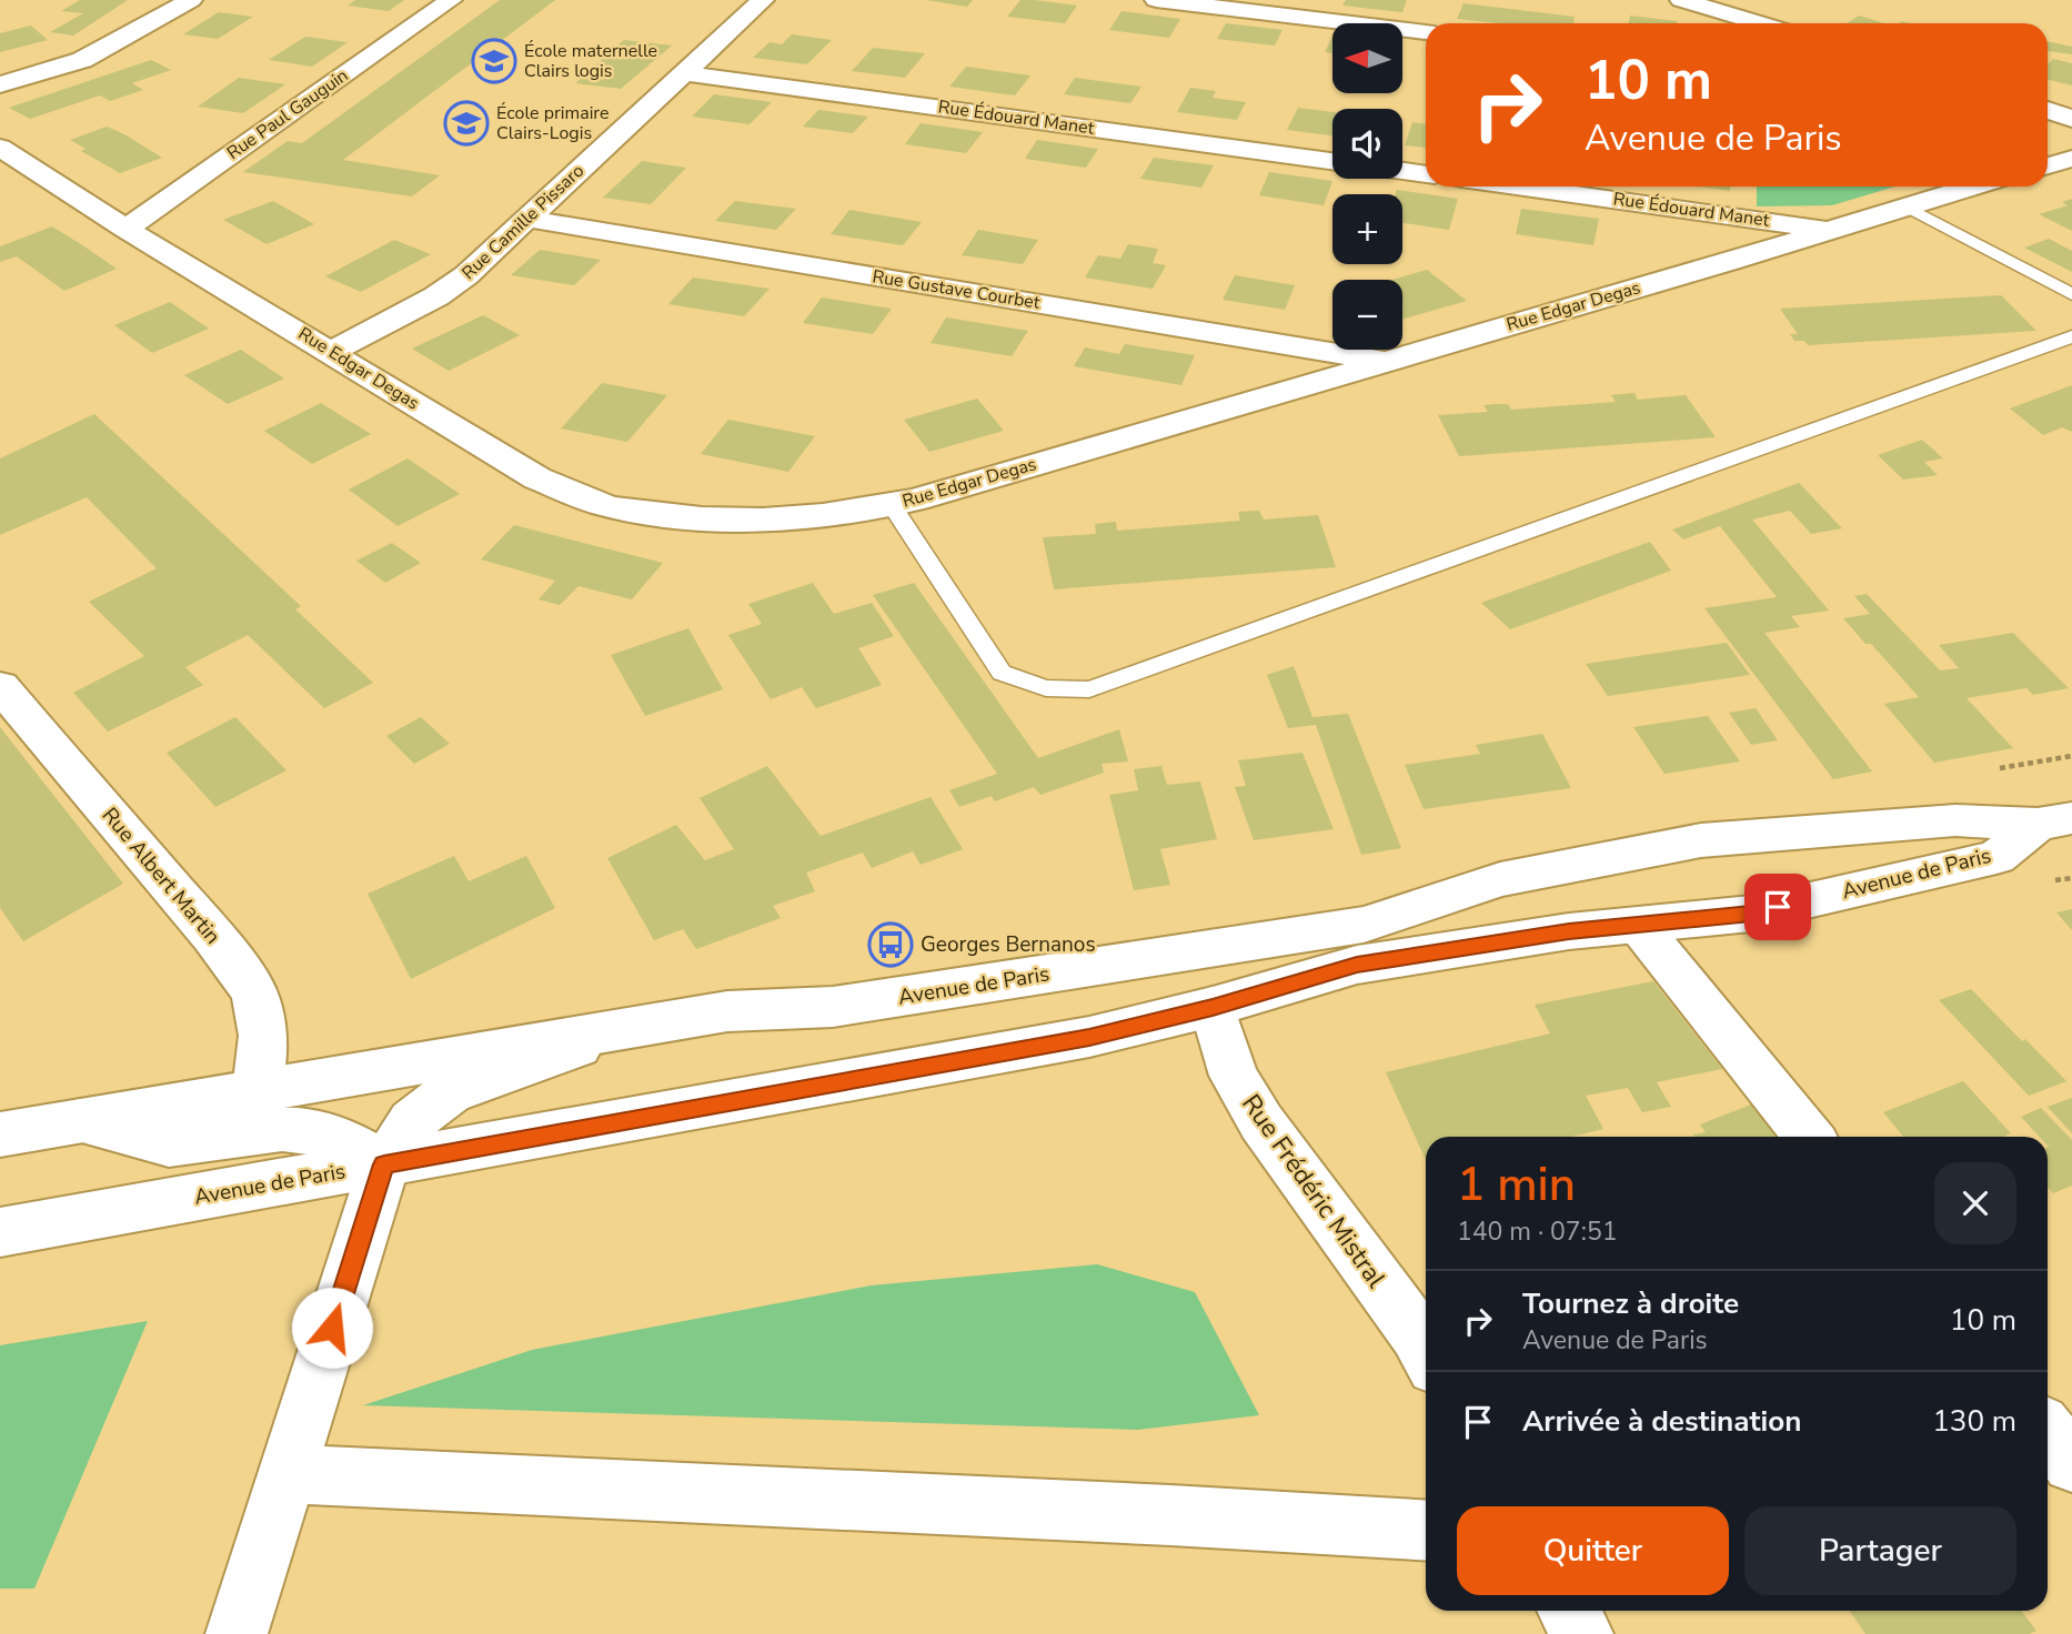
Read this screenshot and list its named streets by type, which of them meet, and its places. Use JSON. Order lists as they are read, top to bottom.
{
  "streets": {
    "street": [
      "Rue Paul Gauguin",
      "Rue Édouard Manet",
      "Rue Camille Pissaro",
      "Rue Gustave Courbet",
      "Rue Edgar Degas",
      "Avenue de Paris",
      "Rue Albert Martin",
      "Rue Frédéric Mistral"
    ]
  },
  "crossings": [
    ["Rue Paul Gauguin", "Rue Edgar Degas"],
    ["Rue Édouard Manet", "Rue Camille Pissaro"],
    ["Rue Édouard Manet", "Rue Edgar Degas"],
    ["Rue Camille Pissaro", "Rue Gustave Courbet"],
    ["Rue Camille Pissaro", "Rue Edgar Degas"],
    ["Rue Gustave Courbet", "Rue Edgar Degas"],
    ["Avenue de Paris", "Rue Albert Martin"],
    ["Avenue de Paris", "Rue Frédéric Mistral"]
  ],
  "places": {
    "school or university": ["École maternelle Clairs logis", "École primaire Clairs-Logis"],
    "bus stop": ["Georges Bernanos"]
  },
  "north": "left",
  "page": {
    "map_buttons": ["+", "−"],
    "turn": ["10 m", "Avenue de Paris"],
    "heading": ["1 min", "140 m · 07:51"],
    "list": [
      {
        "name": "Tournez à droite",
        "note": "Avenue de Paris",
        "value": "10 m"
      },
      {
        "name": "Arrivée à destination",
        "value": "130 m"
      }
    ],
    "buttons": ["Quitter", "Partager"]
  }
}
